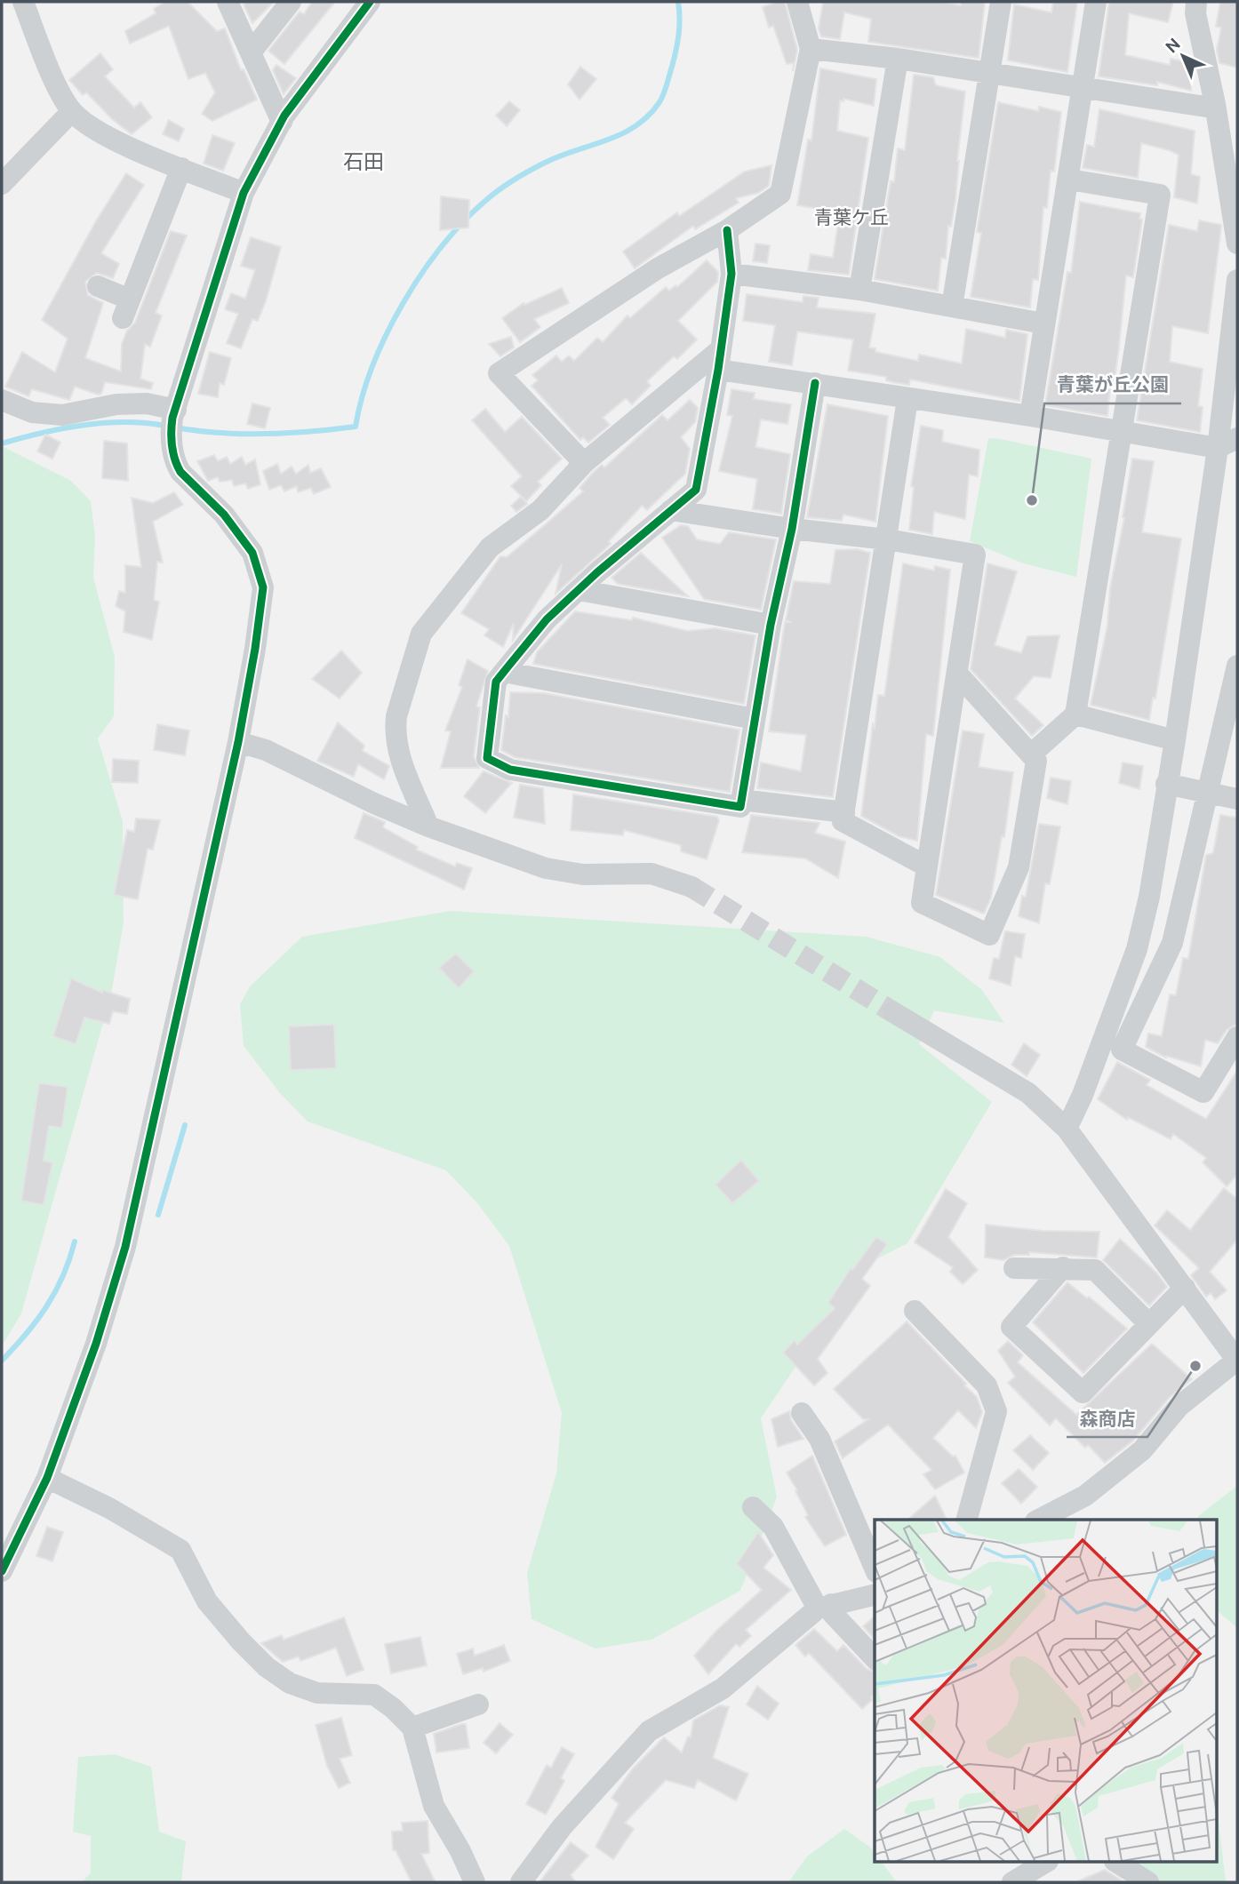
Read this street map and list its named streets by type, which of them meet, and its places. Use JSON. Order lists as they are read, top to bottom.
{
  "districts": ["石田", "青葉ケ丘"],
  "places": ["青葉が丘公園", "森商店"],
  "north": "top left"
}
